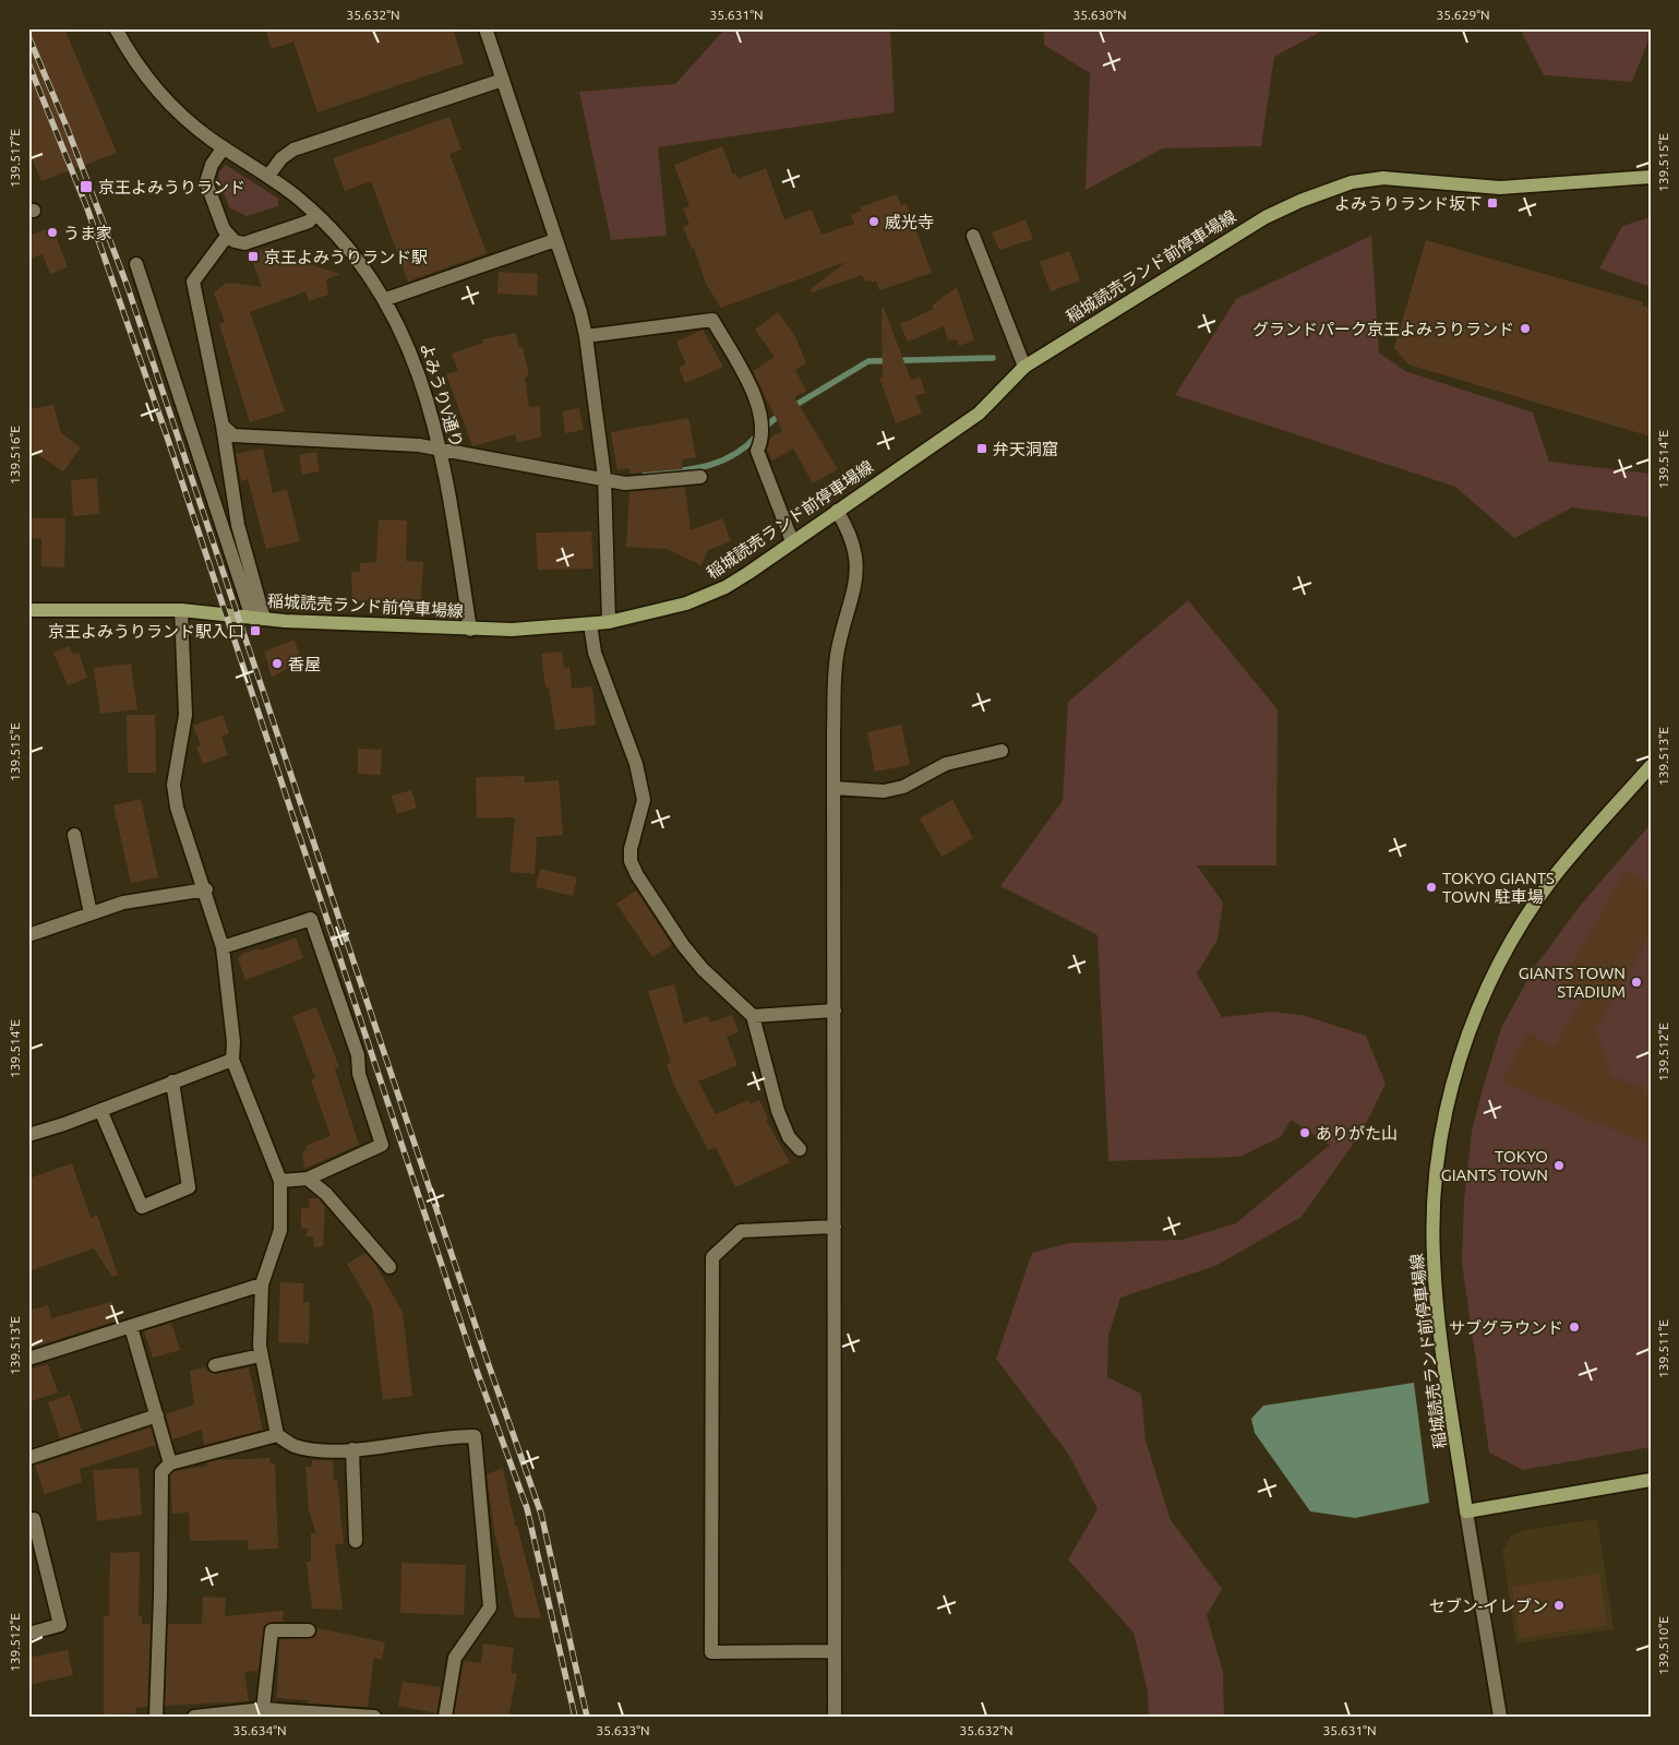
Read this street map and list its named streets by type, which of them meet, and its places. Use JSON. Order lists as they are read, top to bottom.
{
  "streets": {
    "main road": ["稲城読売ランド前停車場線"],
    "street": ["よみうりV通り"]
  },
  "crossings": [
    ["稲城読売ランド前停車場線", "よみうりV通り"]
  ],
  "places": {
    "transit": [
      "京王よみうりランド",
      "よみうりランド坂下",
      "京王よみうりランド駅",
      "弁天洞窟",
      "京王よみうりランド駅入口"
    ],
    "other": [
      "威光寺",
      "うま家",
      "グランドパーク京王よみうりランド",
      "香屋",
      "TOKYO GIANTS TOWN 駐車場",
      "GIANTS TOWN STADIUM",
      "ありがた山",
      "TOKYO GIANTS TOWN",
      "サブグラウンド",
      "セブン-イレブン"
    ]
  },
  "coordinates": [
    "35.632°N",
    "35.631°N",
    "35.630°N",
    "35.629°N",
    "139.517°E",
    "139.515°E",
    "139.516°E",
    "139.514°E",
    "139.513°E",
    "139.512°E",
    "139.511°E",
    "139.510°E",
    "35.634°N",
    "35.633°N"
  ]
}
